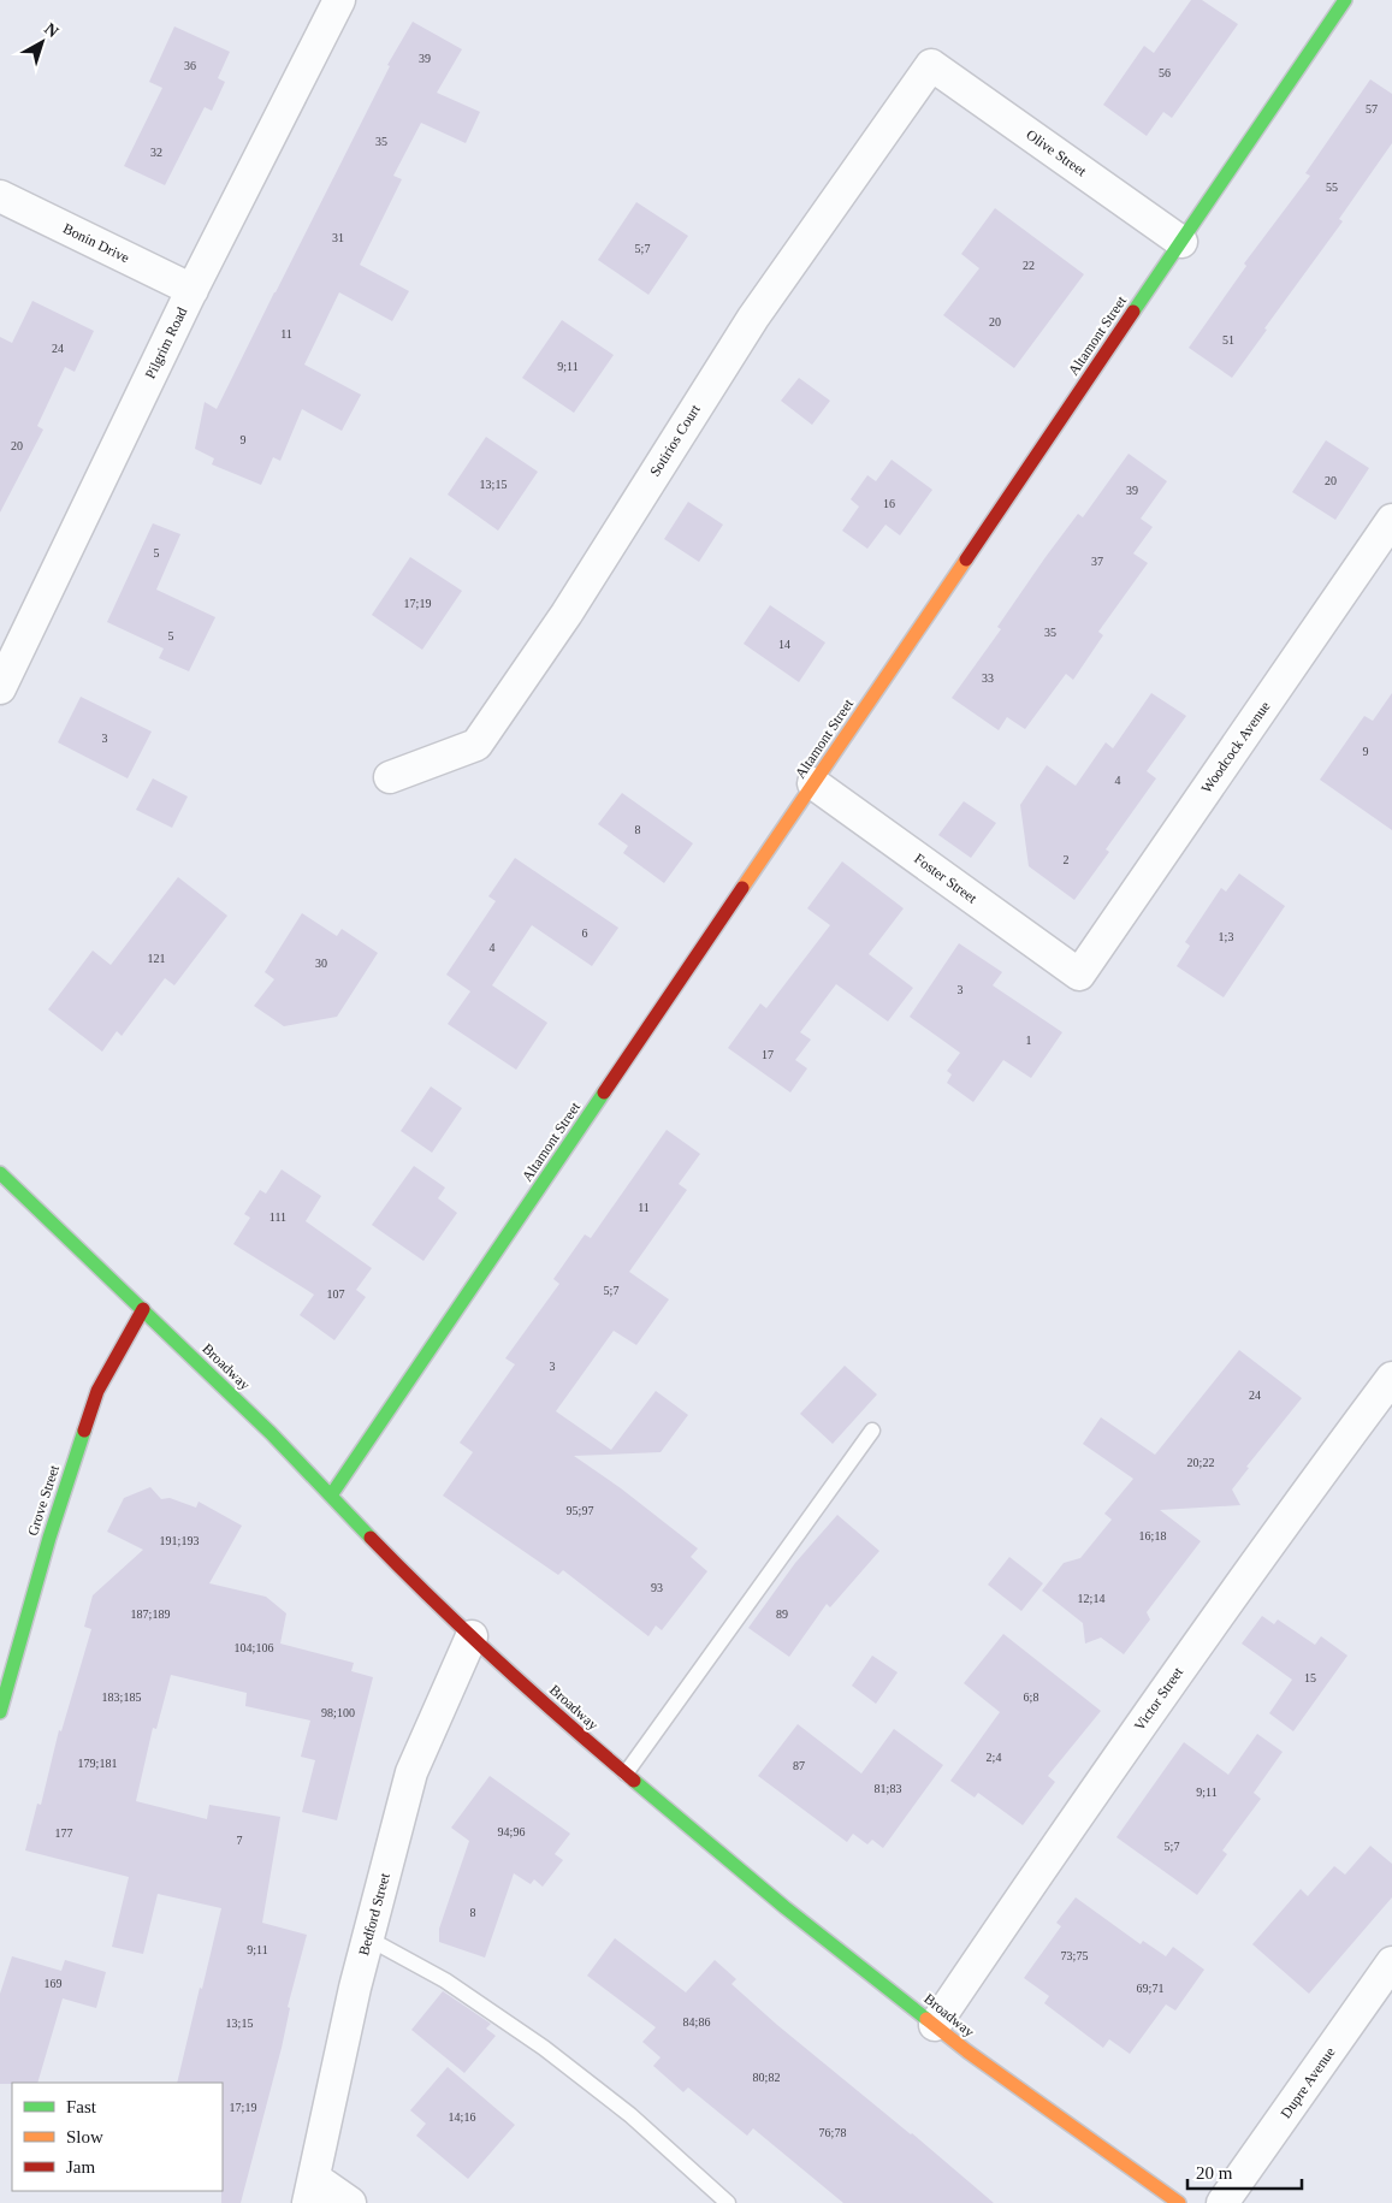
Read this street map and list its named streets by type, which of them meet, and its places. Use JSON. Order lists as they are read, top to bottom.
{
  "streets": {
    "street": [
      "Olive Street",
      "Bonin Drive",
      "Altamont Street",
      "Pilgrim Road",
      "Sotirios Court",
      "Woodcock Avenue",
      "Foster Street",
      "Broadway",
      "Grove Street",
      "Victor Street",
      "Bedford Street",
      "Dupre Avenue"
    ]
  },
  "crossings": [
    ["Olive Street", "Altamont Street"],
    ["Olive Street", "Sotirios Court"],
    ["Bonin Drive", "Pilgrim Road"],
    ["Altamont Street", "Foster Street"],
    ["Altamont Street", "Broadway"],
    ["Woodcock Avenue", "Foster Street"],
    ["Broadway", "Grove Street"],
    ["Broadway", "Victor Street"],
    ["Broadway", "Bedford Street"]
  ],
  "house_numbers": [
    "39",
    "36",
    "56",
    "57",
    "35",
    "32",
    "55",
    "31",
    "5;7",
    "22",
    "20",
    "11",
    "51",
    "24",
    "9;11",
    "9",
    "20",
    "20",
    "13;15",
    "39",
    "16",
    "5",
    "37",
    "17;19",
    "35",
    "5",
    "14",
    "33",
    "3",
    "9",
    "4",
    "8",
    "2",
    "6",
    "1;3",
    "4",
    "121",
    "30",
    "3",
    "1",
    "17",
    "11",
    "111",
    "5;7",
    "107",
    "3",
    "24",
    "20;22",
    "95;97",
    "16;18",
    "191;193",
    "93",
    "12;14",
    "187;189",
    "89",
    "104;106",
    "15",
    "183;185",
    "6;8",
    "98;100",
    "2;4",
    "179;181",
    "87",
    "81;83",
    "9;11",
    "94;96",
    "177",
    "7",
    "5;7",
    "8",
    "9;11",
    "73;75",
    "169",
    "69;71",
    "84;86",
    "13;15",
    "80;82",
    "17;19",
    "14;16",
    "76;78"
  ],
  "legend": ["Fast", "Slow", "Jam"],
  "scale_bar": "20 m",
  "north": "top right"
}
